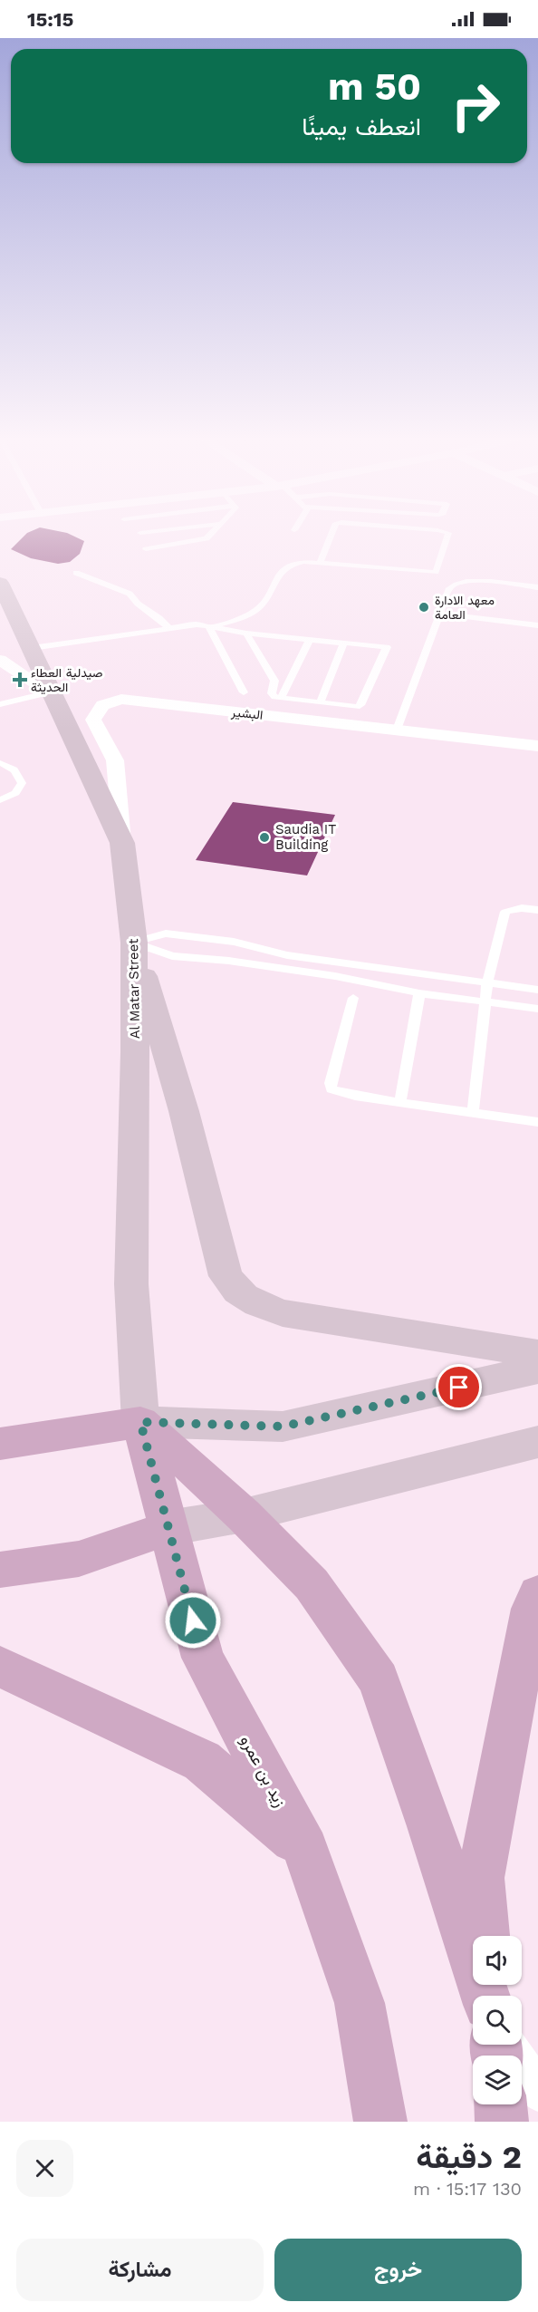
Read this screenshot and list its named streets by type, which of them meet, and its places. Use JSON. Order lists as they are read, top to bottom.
{
  "streets": {
    "main road": ["Al Matar Street", "زيد بن عمرو"],
    "street": ["البشير"]
  },
  "crossings": [
    ["البشير", "Al Matar Street"],
    ["Al Matar Street", "زيد بن عمرو"]
  ],
  "places": {
    "other": ["معهد الادارة العامة", "Saudia IT Building"],
    "health": ["صيدلية العطاء الحديثة"]
  },
  "page": {
    "status": "15:15",
    "turn": ["50 m", "انعطف يمينًا"],
    "heading": ["2 دقيقة", "130 m · 15:17"],
    "buttons": ["خروج", "مشاركة"]
  }
}
